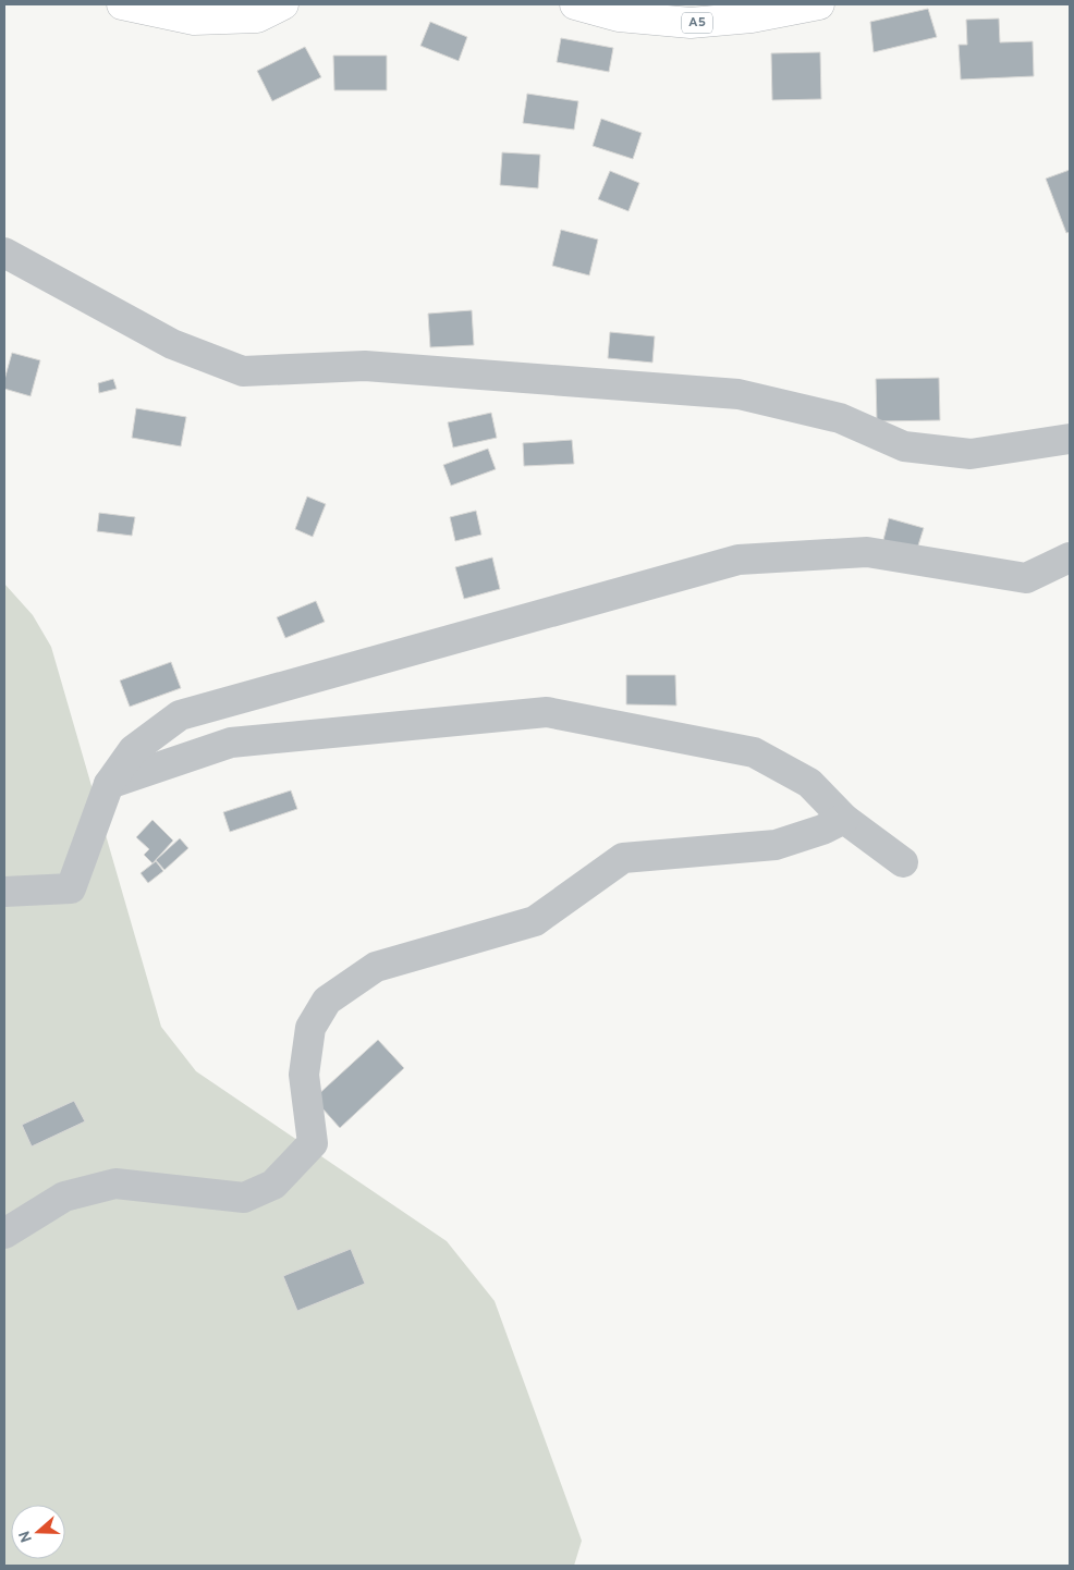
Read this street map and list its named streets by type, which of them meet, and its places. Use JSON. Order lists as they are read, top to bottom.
{
  "streets": {
    "highway": ["A5"]
  },
  "north": "left"
}
